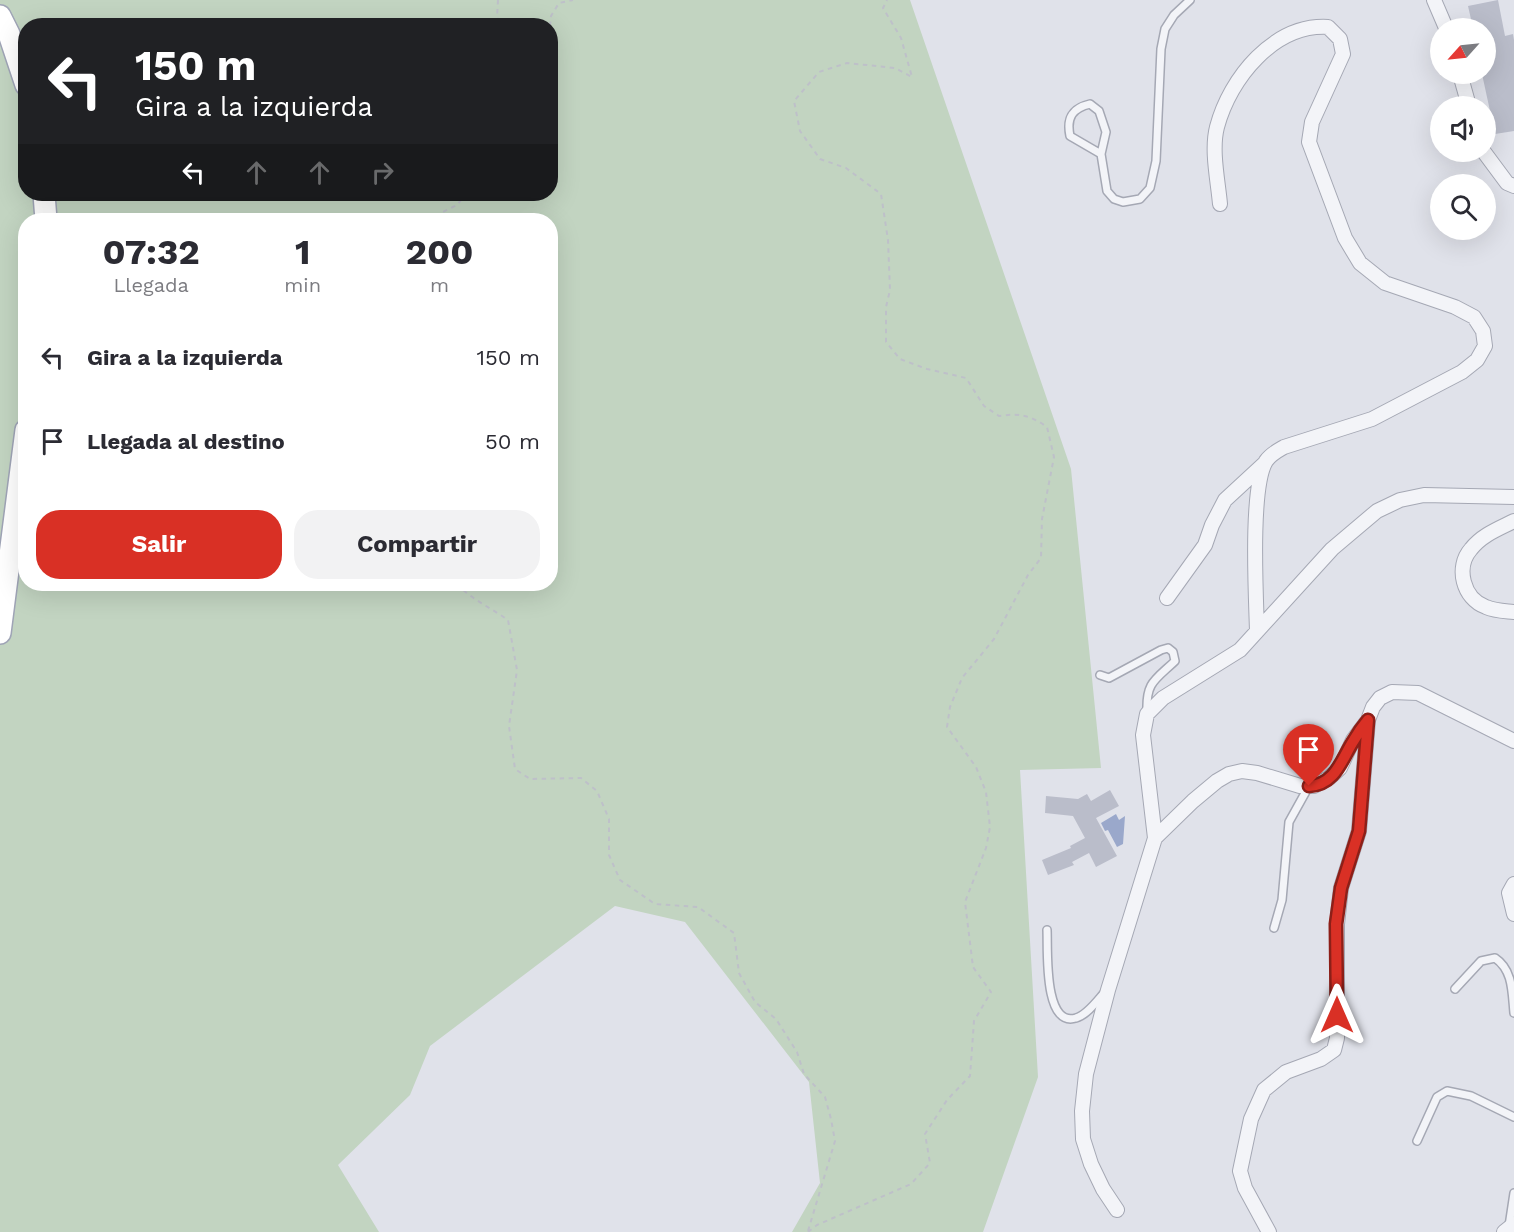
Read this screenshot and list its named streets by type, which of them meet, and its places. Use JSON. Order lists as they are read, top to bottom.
{
  "north": "bottom left",
  "page": {
    "turn": ["150 m", "Gira a la izquierda"],
    "eta": [
      "07:32",
      "Llegada",
      "1",
      "min",
      "200",
      "m"
    ],
    "list": [
      {
        "name": "Gira a la izquierda",
        "value": "150 m"
      },
      {
        "name": "Llegada al destino",
        "value": "50 m"
      }
    ],
    "buttons": ["Salir", "Compartir"]
  }
}
